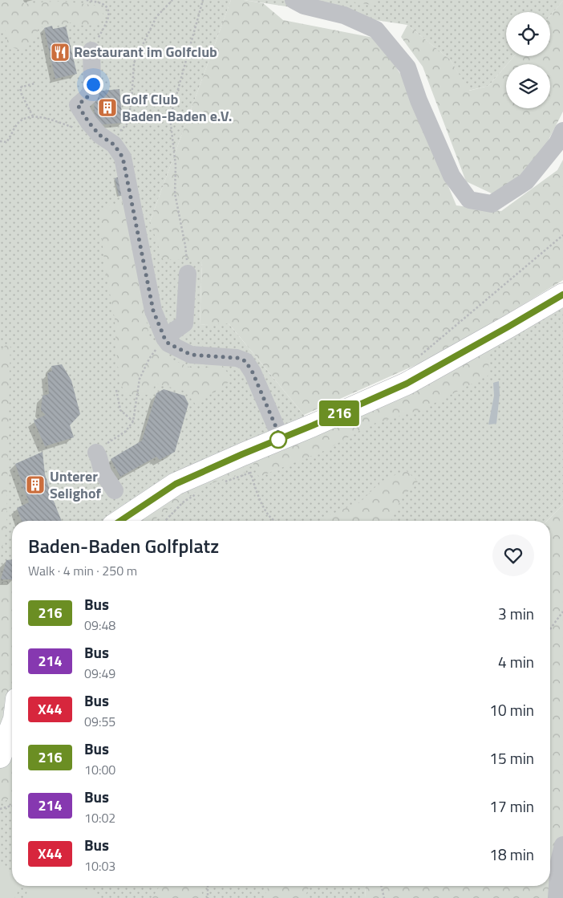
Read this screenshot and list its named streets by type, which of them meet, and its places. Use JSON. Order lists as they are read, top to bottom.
{
  "places": {
    "restaurant": ["Restaurant im Golfclub"],
    "building": ["Golf Club Baden-Baden e.V.", "Unterer Selighof"]
  },
  "lines": ["bus line 216"],
  "page": {
    "on_map": "216",
    "heading": ["Baden-Baden Golfplatz", "Walk · 4 min · 250 m"],
    "list": [
      {
        "mark": "216",
        "name": "Bus",
        "note": "09:48",
        "value": "3 min"
      },
      {
        "mark": "214",
        "name": "Bus",
        "note": "09:49",
        "value": "4 min"
      },
      {
        "mark": "X44",
        "name": "Bus",
        "note": "09:55",
        "value": "10 min"
      },
      {
        "mark": "216",
        "name": "Bus",
        "note": "10:00",
        "value": "15 min"
      },
      {
        "mark": "214",
        "name": "Bus",
        "note": "10:02",
        "value": "17 min"
      },
      {
        "mark": "X44",
        "name": "Bus",
        "note": "10:03",
        "value": "18 min"
      }
    ]
  }
}
